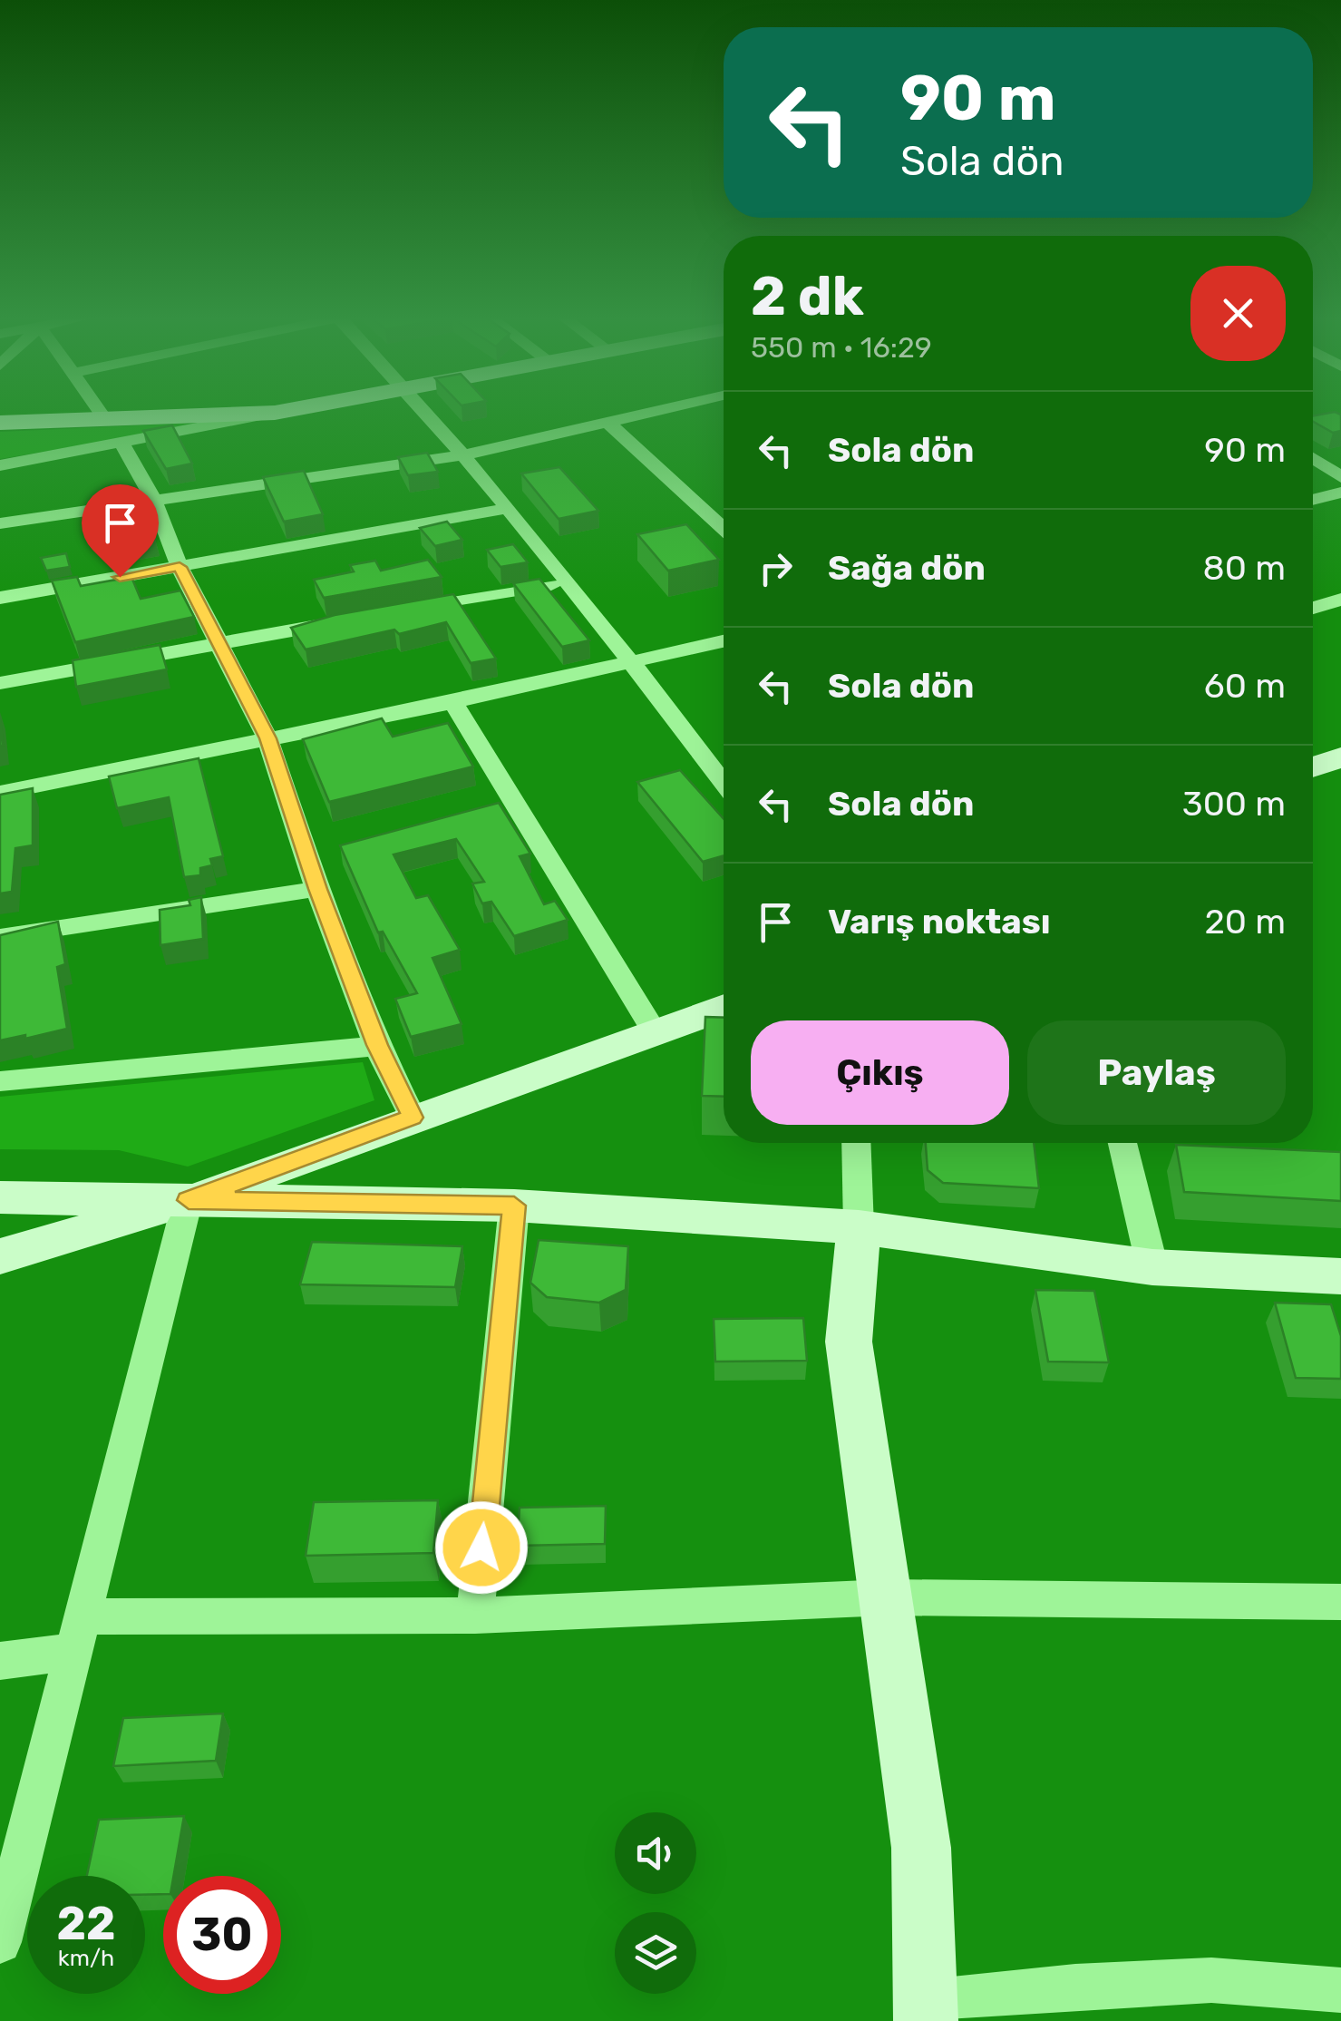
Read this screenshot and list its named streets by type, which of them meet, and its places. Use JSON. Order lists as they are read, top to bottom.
{
  "page": {
    "turn": ["90 m", "Sola dön"],
    "heading": ["2 dk", "550 m · 16:29"],
    "list": [
      {
        "name": "Sola dön",
        "value": "90 m"
      },
      {
        "name": "Sağa dön",
        "value": "80 m"
      },
      {
        "name": "Sola dön",
        "value": "60 m"
      },
      {
        "name": "Sola dön",
        "value": "300 m"
      },
      {
        "name": "Varış noktası",
        "value": "20 m"
      }
    ],
    "buttons": ["Çıkış", "Paylaş"],
    "speed": "22 km/h",
    "limit": "30"
  }
}
